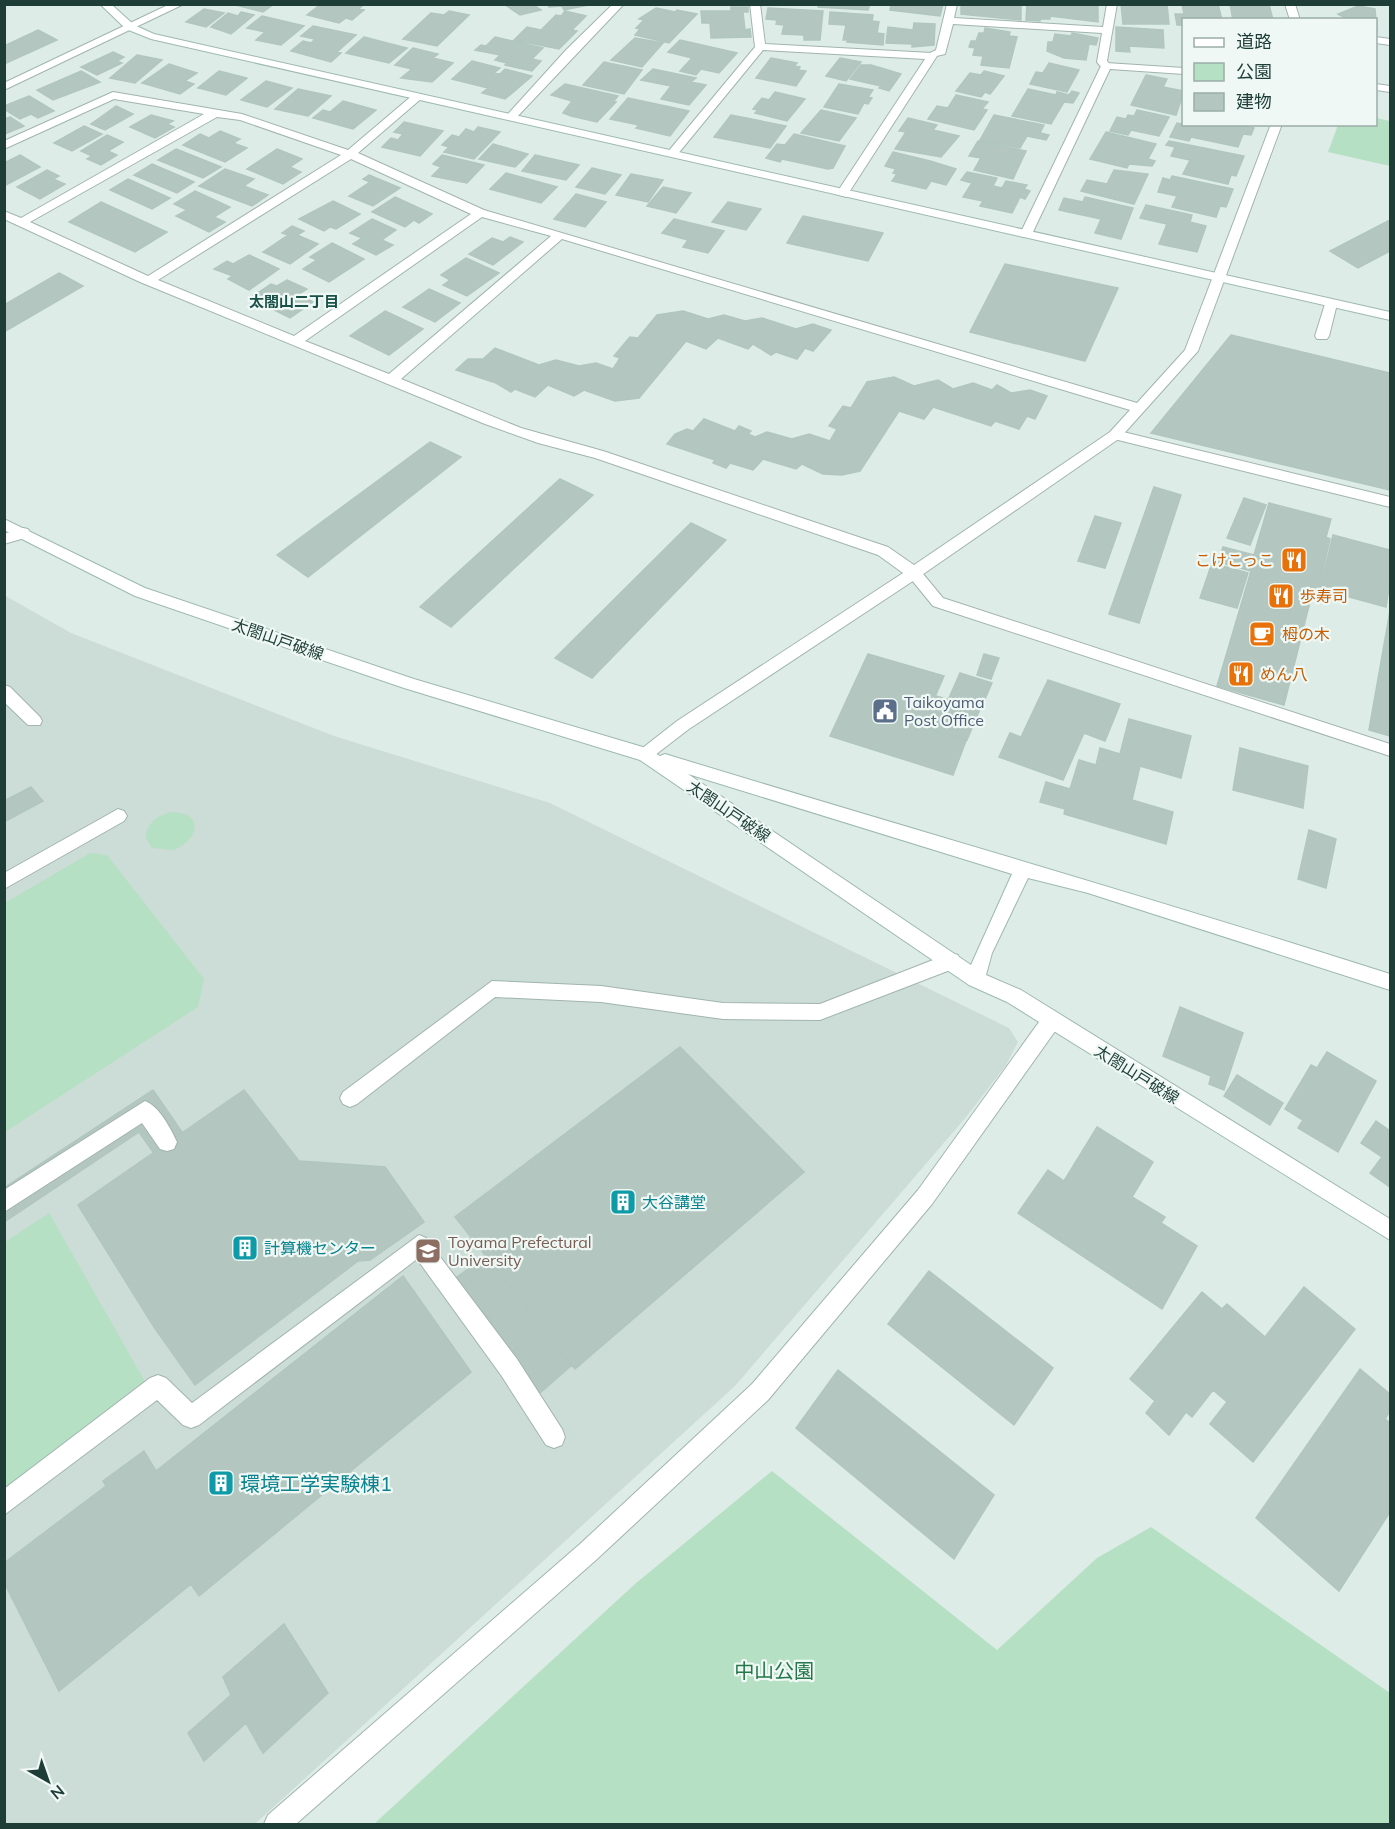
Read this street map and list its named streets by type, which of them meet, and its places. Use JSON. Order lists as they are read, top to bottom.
{
  "streets": {
    "street": ["太閤山戸破線"]
  },
  "districts": ["太閤山二丁目"],
  "parks": ["中山公園"],
  "places": {
    "restaurant": ["こけこっこ", "歩寿司", "めん八"],
    "cafe": ["栂の木"],
    "public building": ["Taikoyama Post Office"],
    "building": ["大谷講堂", "計算機センター", "環境工学実験棟1"],
    "school or university": ["Toyama Prefectural University"]
  },
  "legend": ["道路", "公園", "建物"],
  "north": "bottom right"
}
